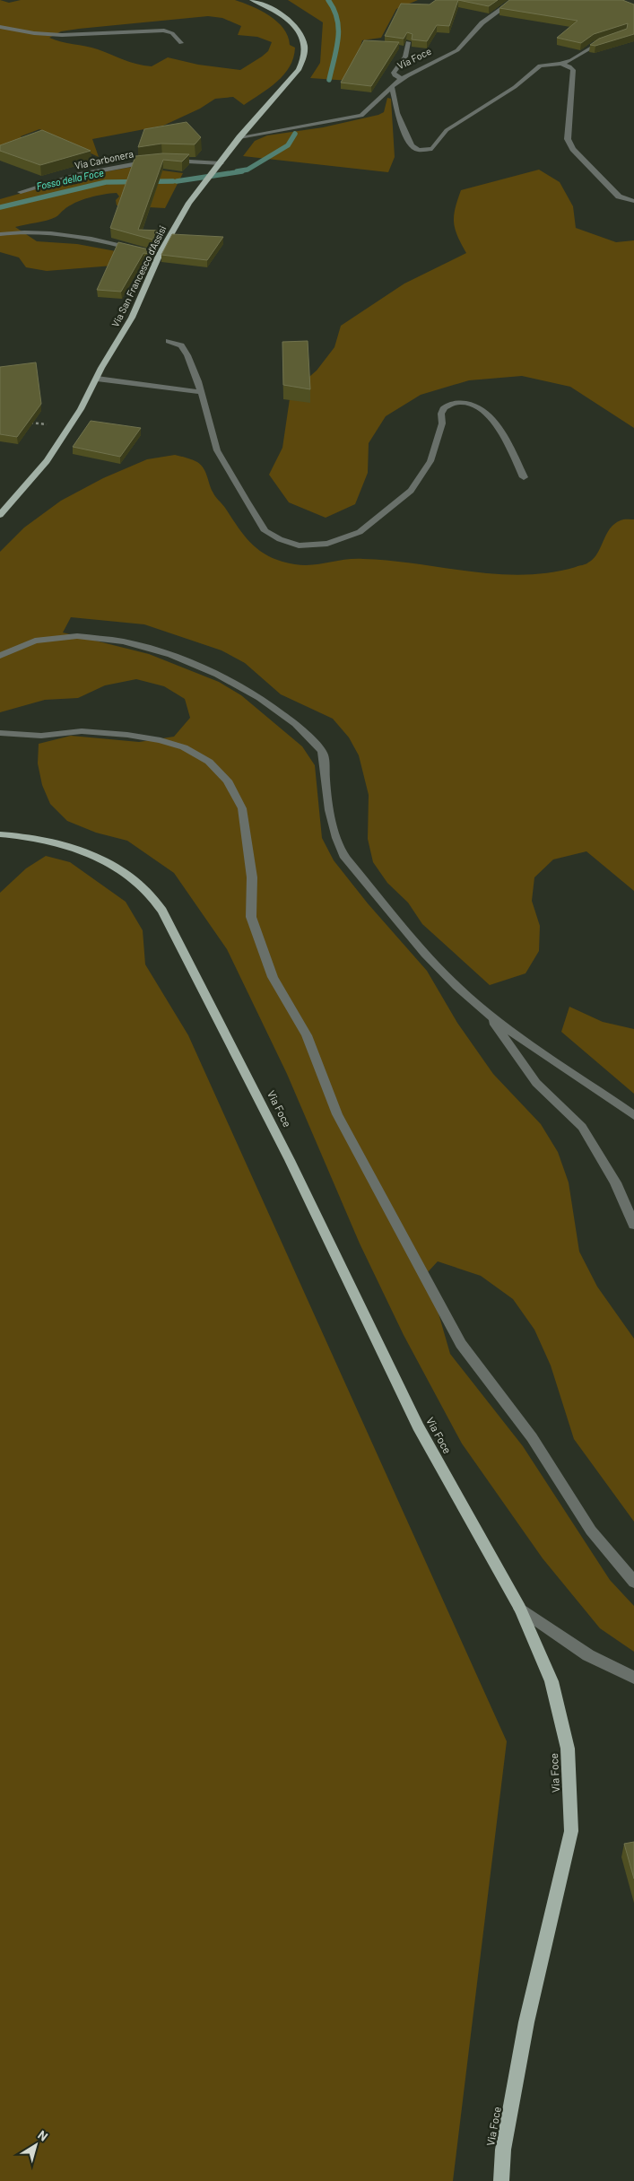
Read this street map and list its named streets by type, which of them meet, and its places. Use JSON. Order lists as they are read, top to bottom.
{
  "streets": {
    "main road": ["Via Foce", "Via San Francesco d'Assisi"],
    "street": ["Via Carbonera"]
  },
  "crossings": [
    ["Via Foce", "Via San Francesco d'Assisi"]
  ],
  "water": ["Fosso della Foce"],
  "north": "top right"
}
